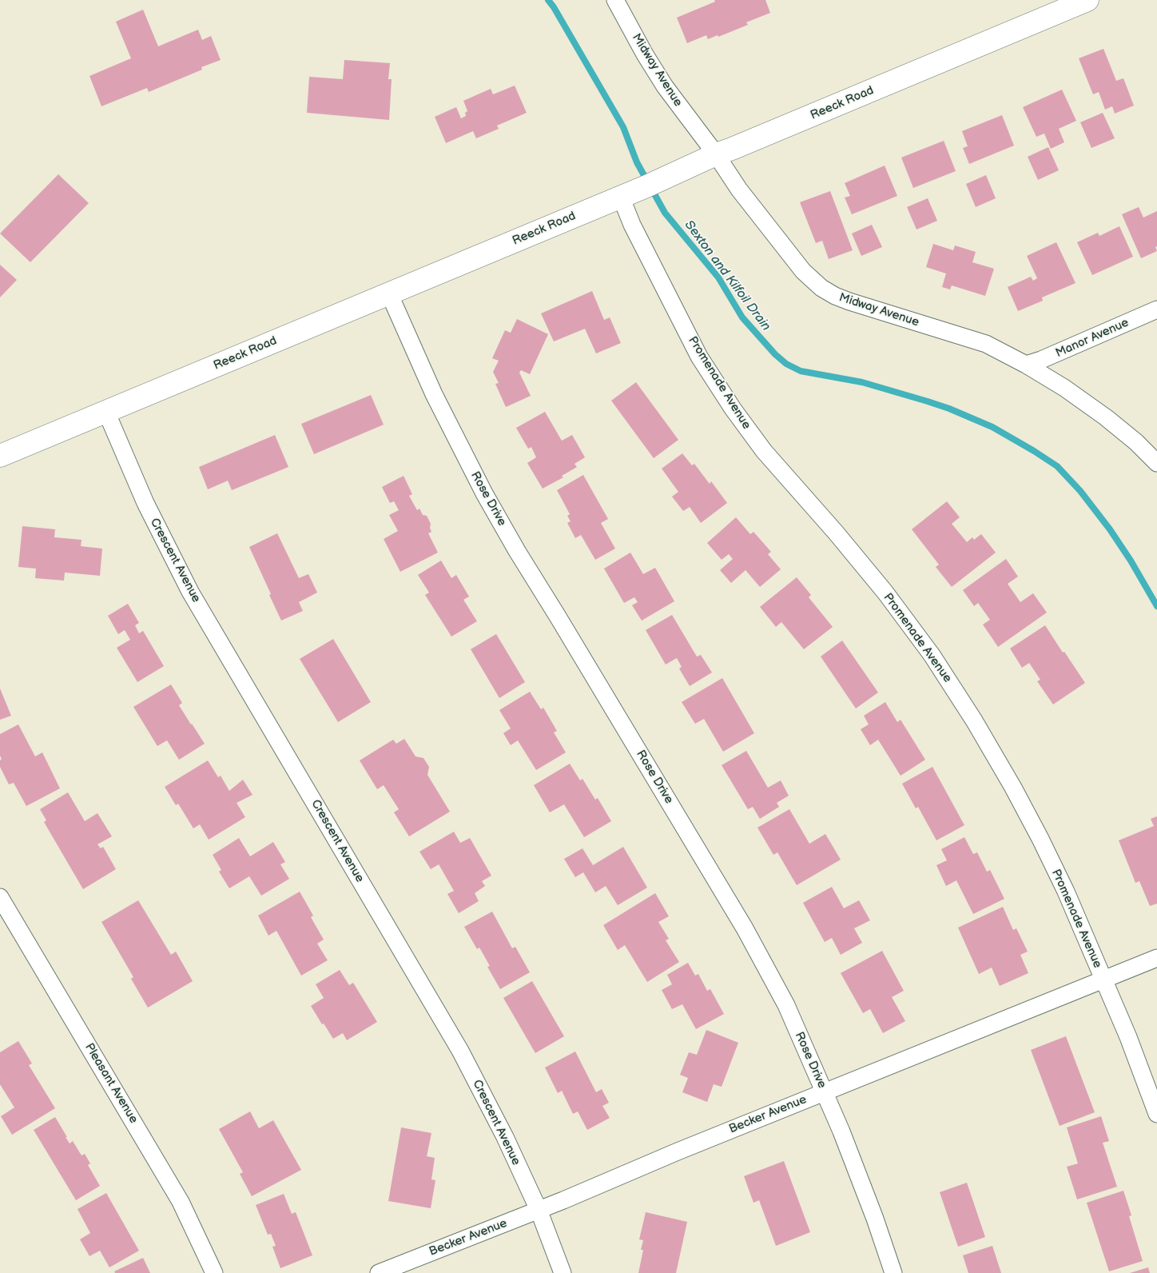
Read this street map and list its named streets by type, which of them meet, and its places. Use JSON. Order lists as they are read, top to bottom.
{
  "streets": {
    "street": [
      "Midway Avenue",
      "Reeck Road",
      "Manor Avenue",
      "Promenade Avenue",
      "Rose Drive",
      "Crescent Avenue",
      "Pleasant Avenue",
      "Becker Avenue"
    ]
  },
  "crossings": [
    ["Midway Avenue", "Reeck Road"],
    ["Midway Avenue", "Manor Avenue"],
    ["Reeck Road", "Promenade Avenue"],
    ["Reeck Road", "Rose Drive"],
    ["Reeck Road", "Crescent Avenue"],
    ["Promenade Avenue", "Becker Avenue"],
    ["Rose Drive", "Becker Avenue"],
    ["Crescent Avenue", "Becker Avenue"]
  ],
  "water": ["Sexton and Kilfoil Drain"]
}
